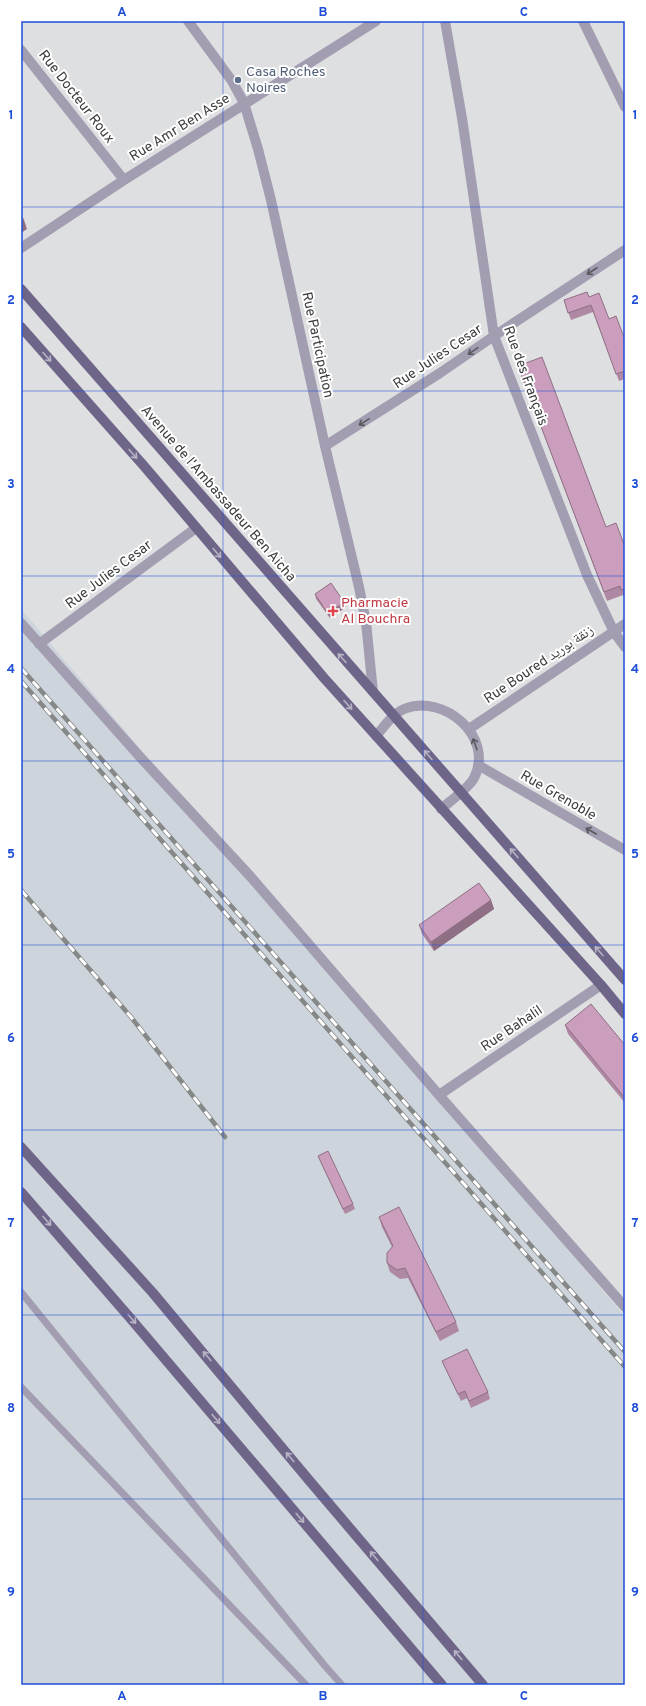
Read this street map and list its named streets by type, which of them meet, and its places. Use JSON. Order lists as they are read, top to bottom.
{
  "streets": {
    "main road": ["Avenue de l'Ambassadeur Ben Aicha"],
    "street": [
      "Rue Docteur Roux",
      "Rue Amr Ben Asse",
      "Rue Participation",
      "Rue Julies Cesar",
      "Rue des Français",
      "Rue Boured زنقة بوريد",
      "Rue Grenoble",
      "Rue Bahalil"
    ]
  },
  "crossings": [
    ["Rue Docteur Roux", "Rue Amr Ben Asse"],
    ["Rue Amr Ben Asse", "Rue Participation"],
    ["Rue Participation", "Rue Julies Cesar"],
    ["Rue Participation", "Avenue de l'Ambassadeur Ben Aicha"],
    ["Rue Julies Cesar", "Rue des Français"],
    ["Rue des Français", "Rue Boured زنقة بوريد"]
  ],
  "one_way": ["Rue Julies Cesar", "Rue Grenoble"],
  "places": {
    "other": ["Casa Roches Noires"],
    "health": ["Pharmacie Al Bouchra"]
  },
  "grid": {
    "columns": ["A", "B", "C"],
    "rows": [
      "1",
      "2",
      "3",
      "4",
      "5",
      "6",
      "7",
      "8",
      "9"
    ]
  }
}
